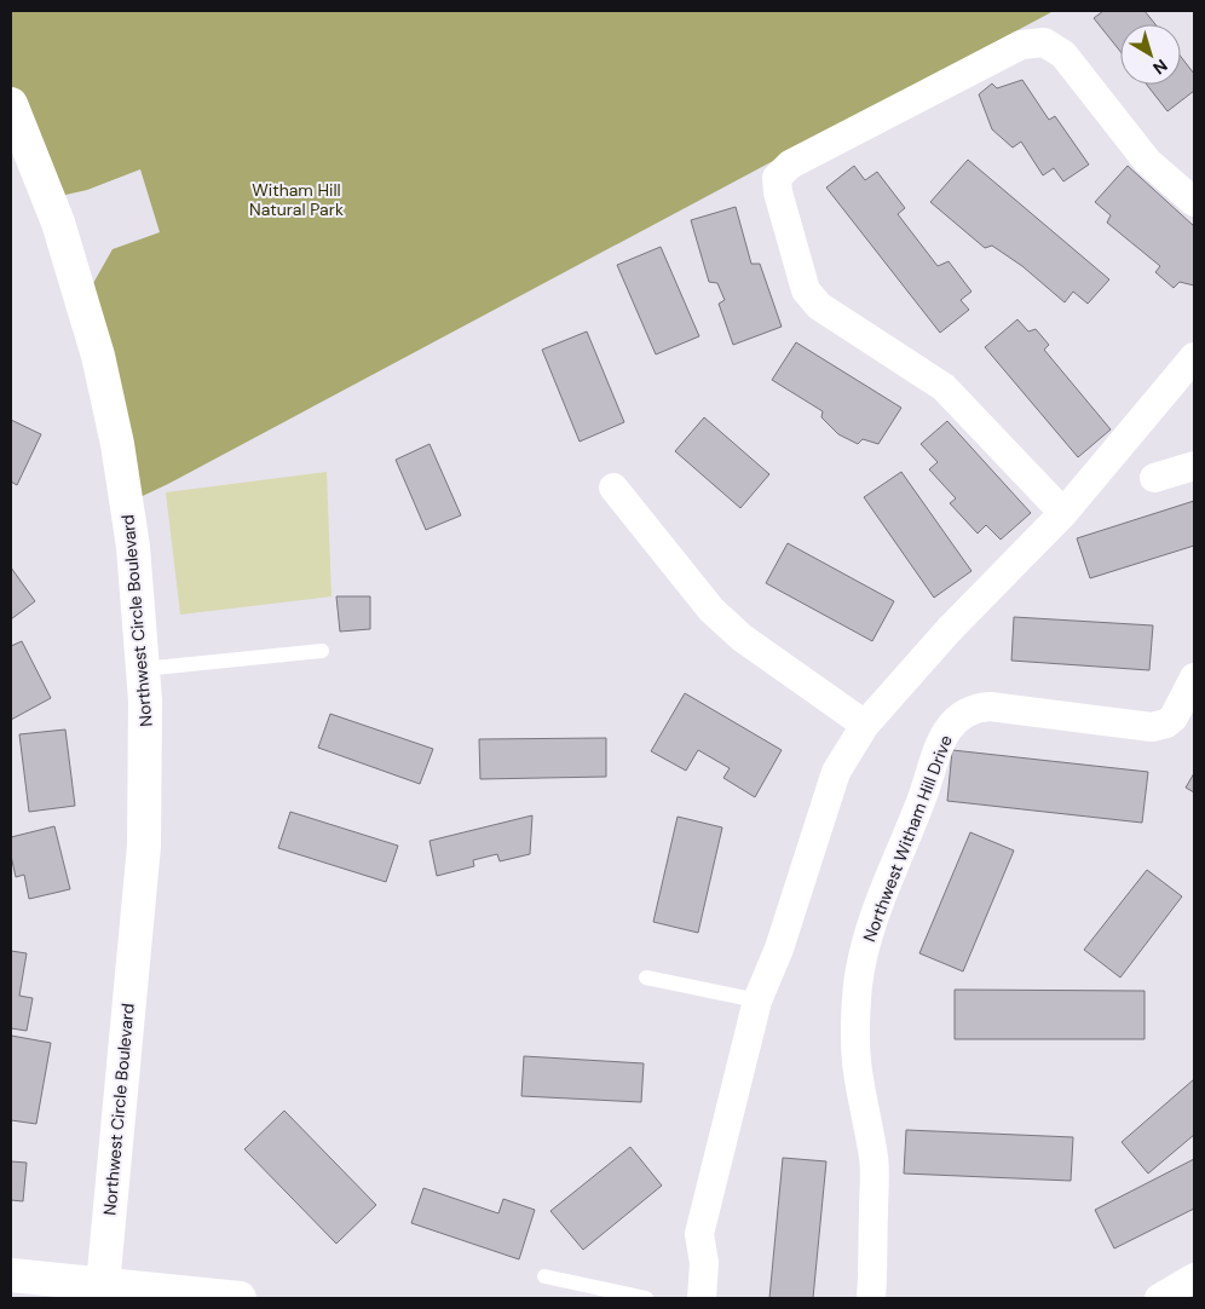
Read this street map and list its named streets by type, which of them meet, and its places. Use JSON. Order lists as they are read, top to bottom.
{
  "streets": {
    "main road": ["Northwest Circle Boulevard"],
    "street": ["Northwest Witham Hill Drive"]
  },
  "parks": ["Witham Hill Natural Park"],
  "north": "bottom right"
}
